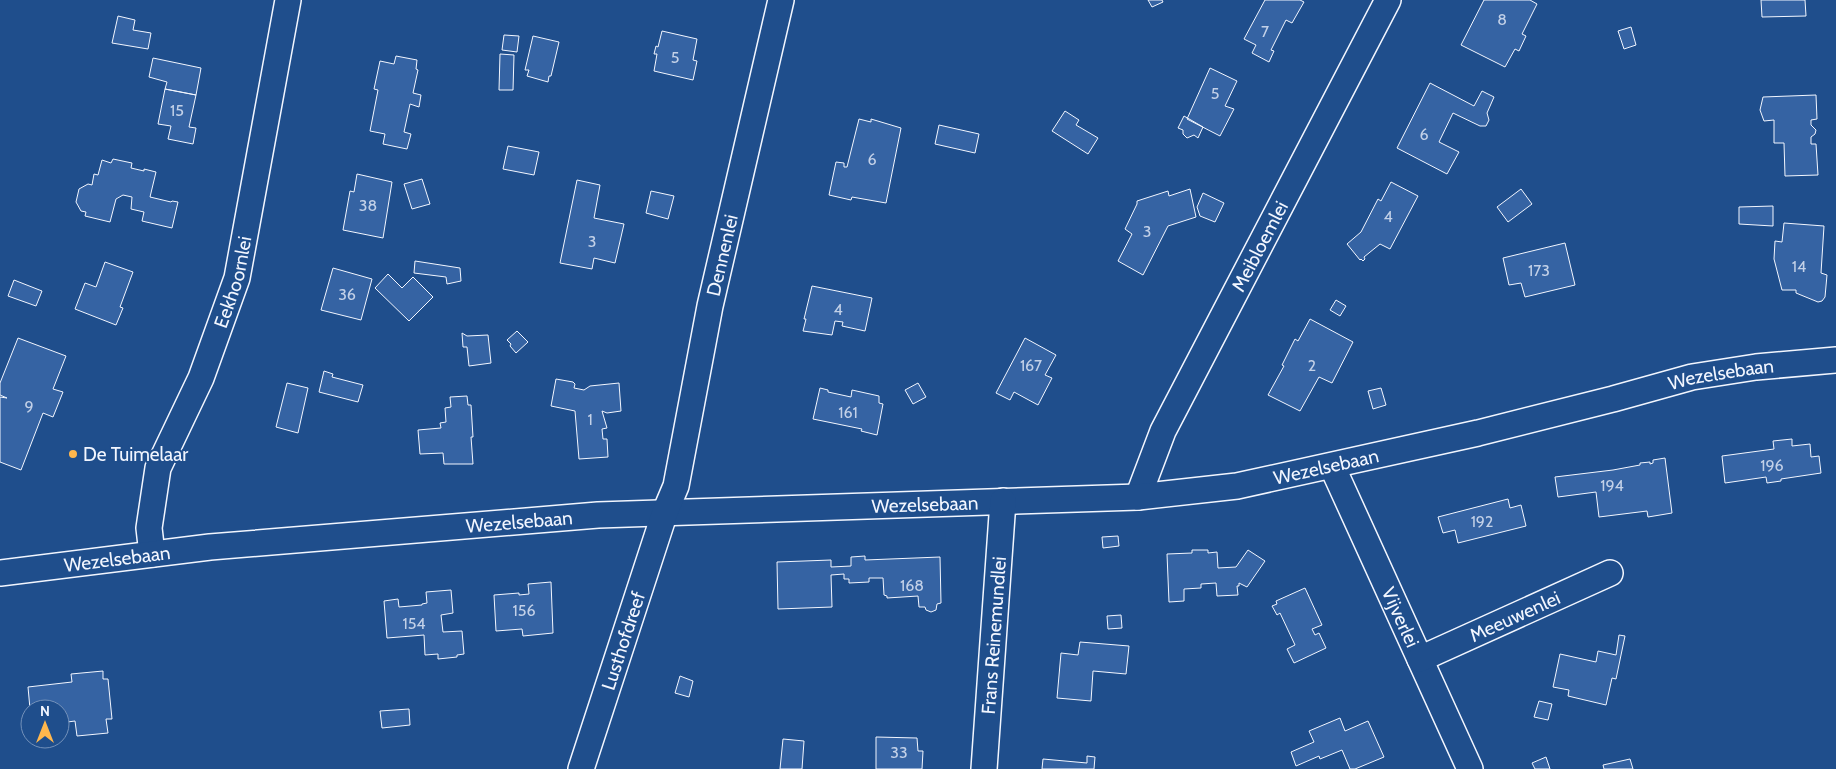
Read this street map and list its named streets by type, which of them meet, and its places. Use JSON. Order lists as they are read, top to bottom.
{
  "streets": {
    "street": [
      "Meibloemlei",
      "Dennenlei",
      "Eekhoornlei",
      "Wezelsebaan",
      "Meeuwenlei",
      "Vijverlei",
      "Frans Reinemundlei",
      "Lusthofdreef"
    ]
  },
  "crossings": [
    ["Meibloemlei", "Wezelsebaan"],
    ["Dennenlei", "Wezelsebaan"],
    ["Dennenlei", "Lusthofdreef"],
    ["Eekhoornlei", "Wezelsebaan"],
    ["Wezelsebaan", "Vijverlei"],
    ["Wezelsebaan", "Frans Reinemundlei"],
    ["Wezelsebaan", "Lusthofdreef"],
    ["Meeuwenlei", "Vijverlei"]
  ],
  "places": ["De Tuimelaar"],
  "house_numbers": [
    "8",
    "7",
    "5",
    "5",
    "15",
    "6",
    "6",
    "38",
    "4",
    "3",
    "3",
    "14",
    "173",
    "36",
    "4",
    "167",
    "2",
    "9",
    "161",
    "1",
    "196",
    "194",
    "192",
    "168",
    "156",
    "154",
    "33"
  ],
  "north": "top"
}
